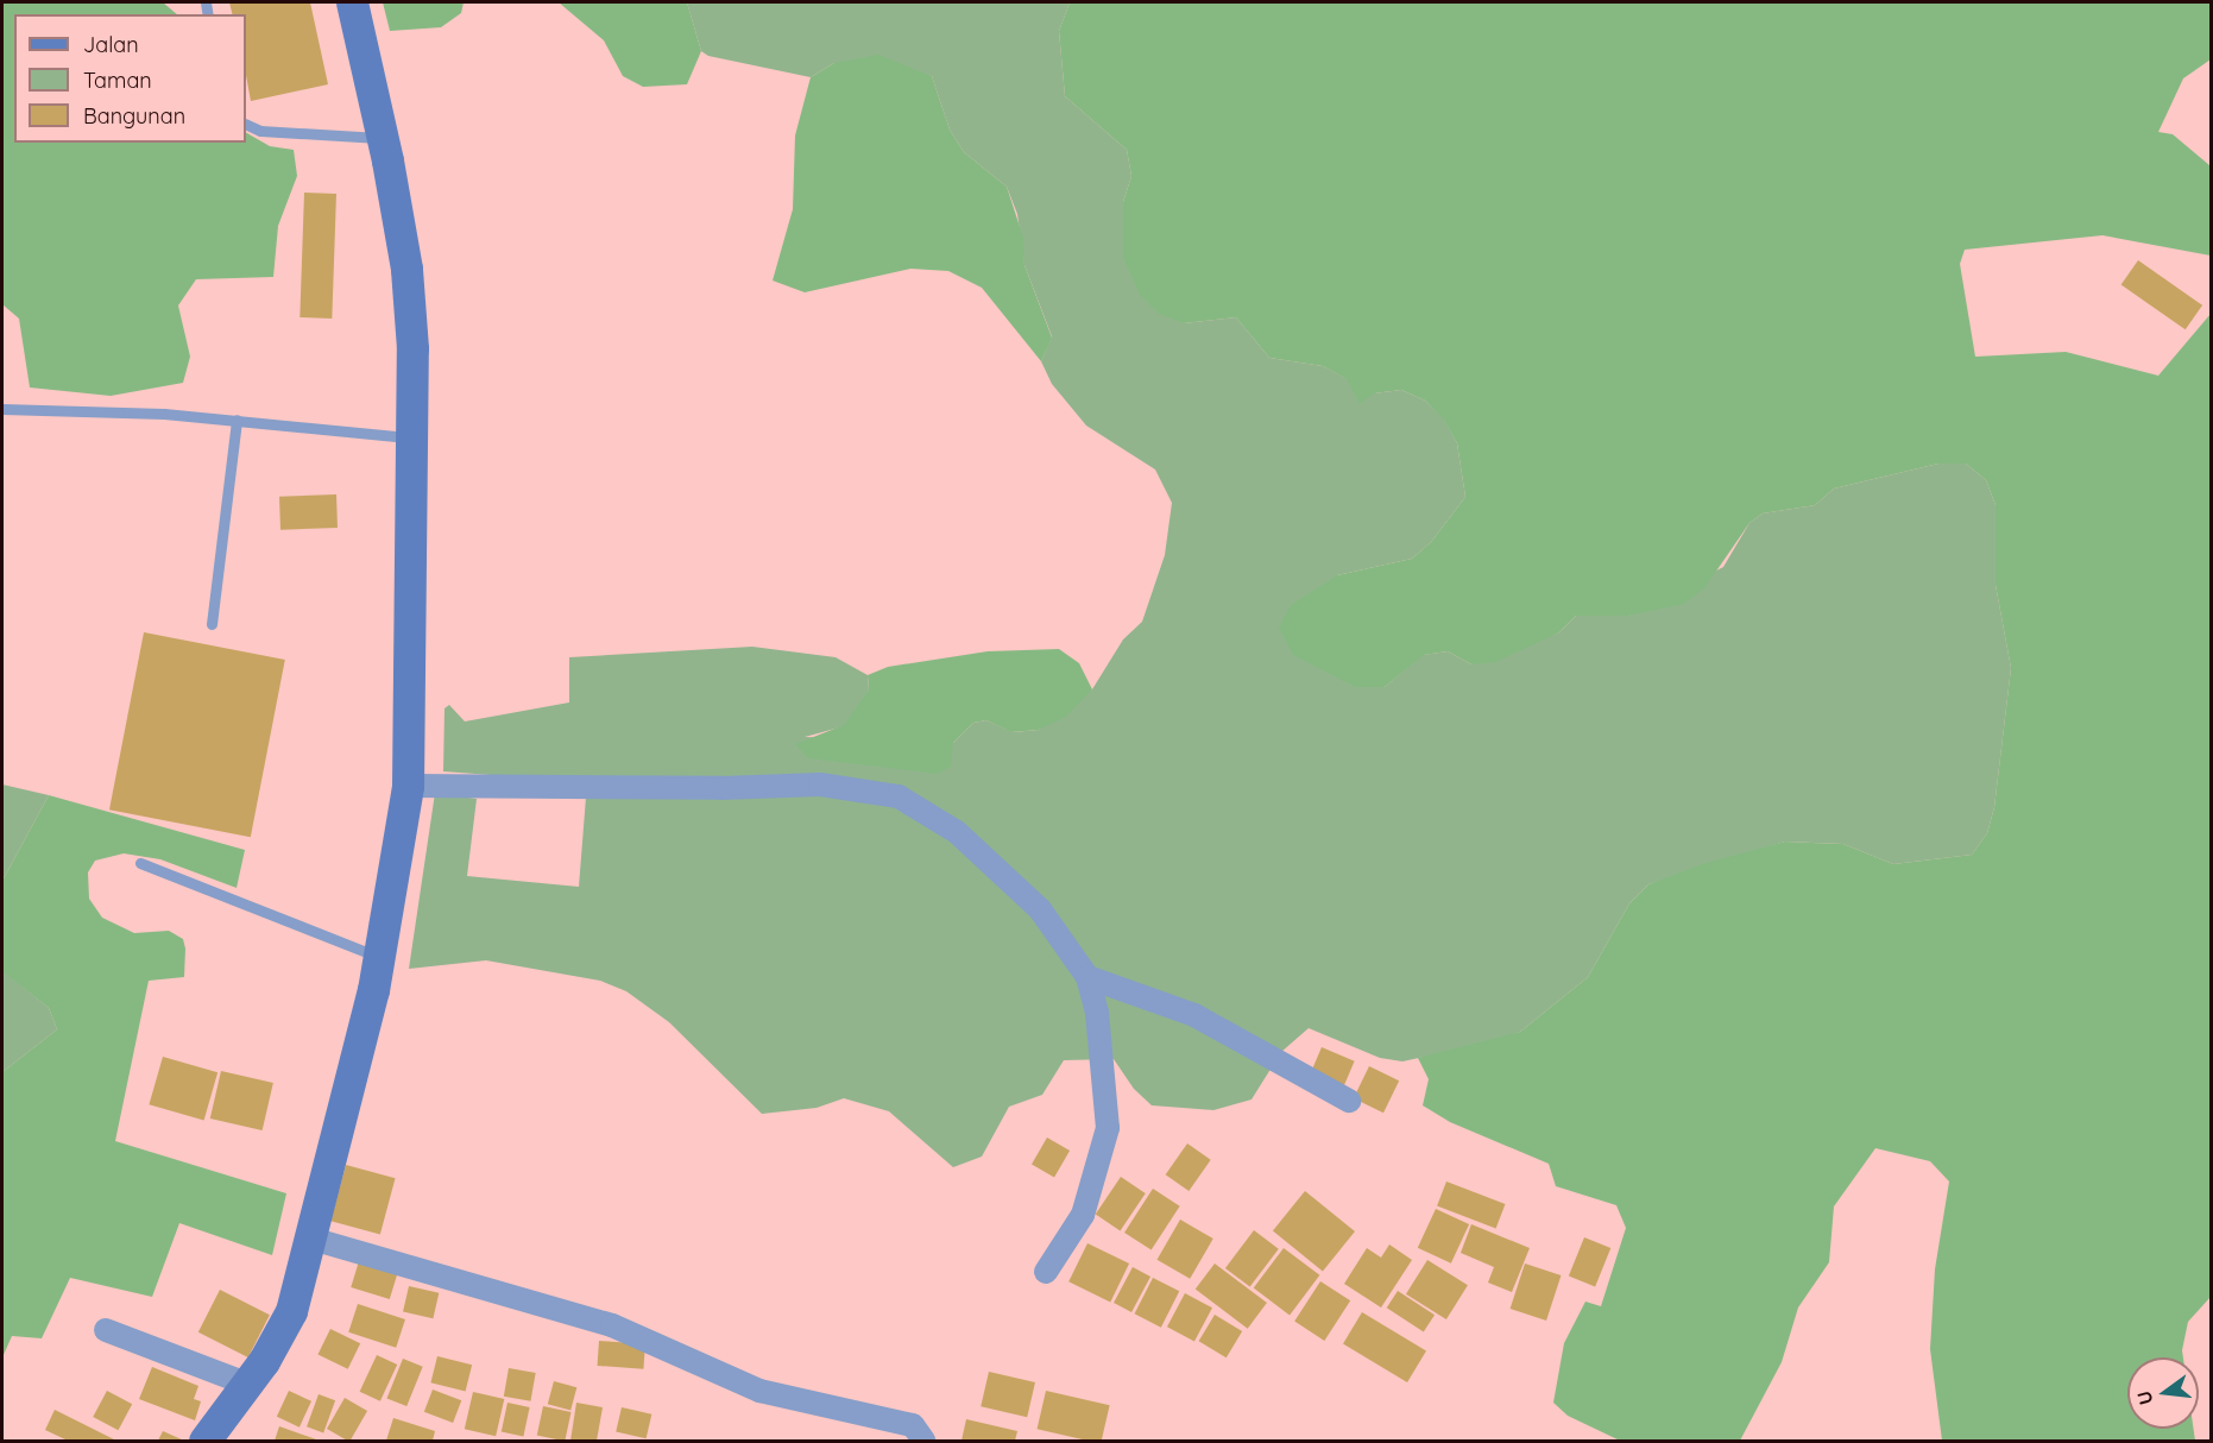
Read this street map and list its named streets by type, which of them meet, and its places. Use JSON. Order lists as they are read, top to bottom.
{
  "legend": ["Jalan", "Taman", "Bangunan"],
  "north": "left"
}
